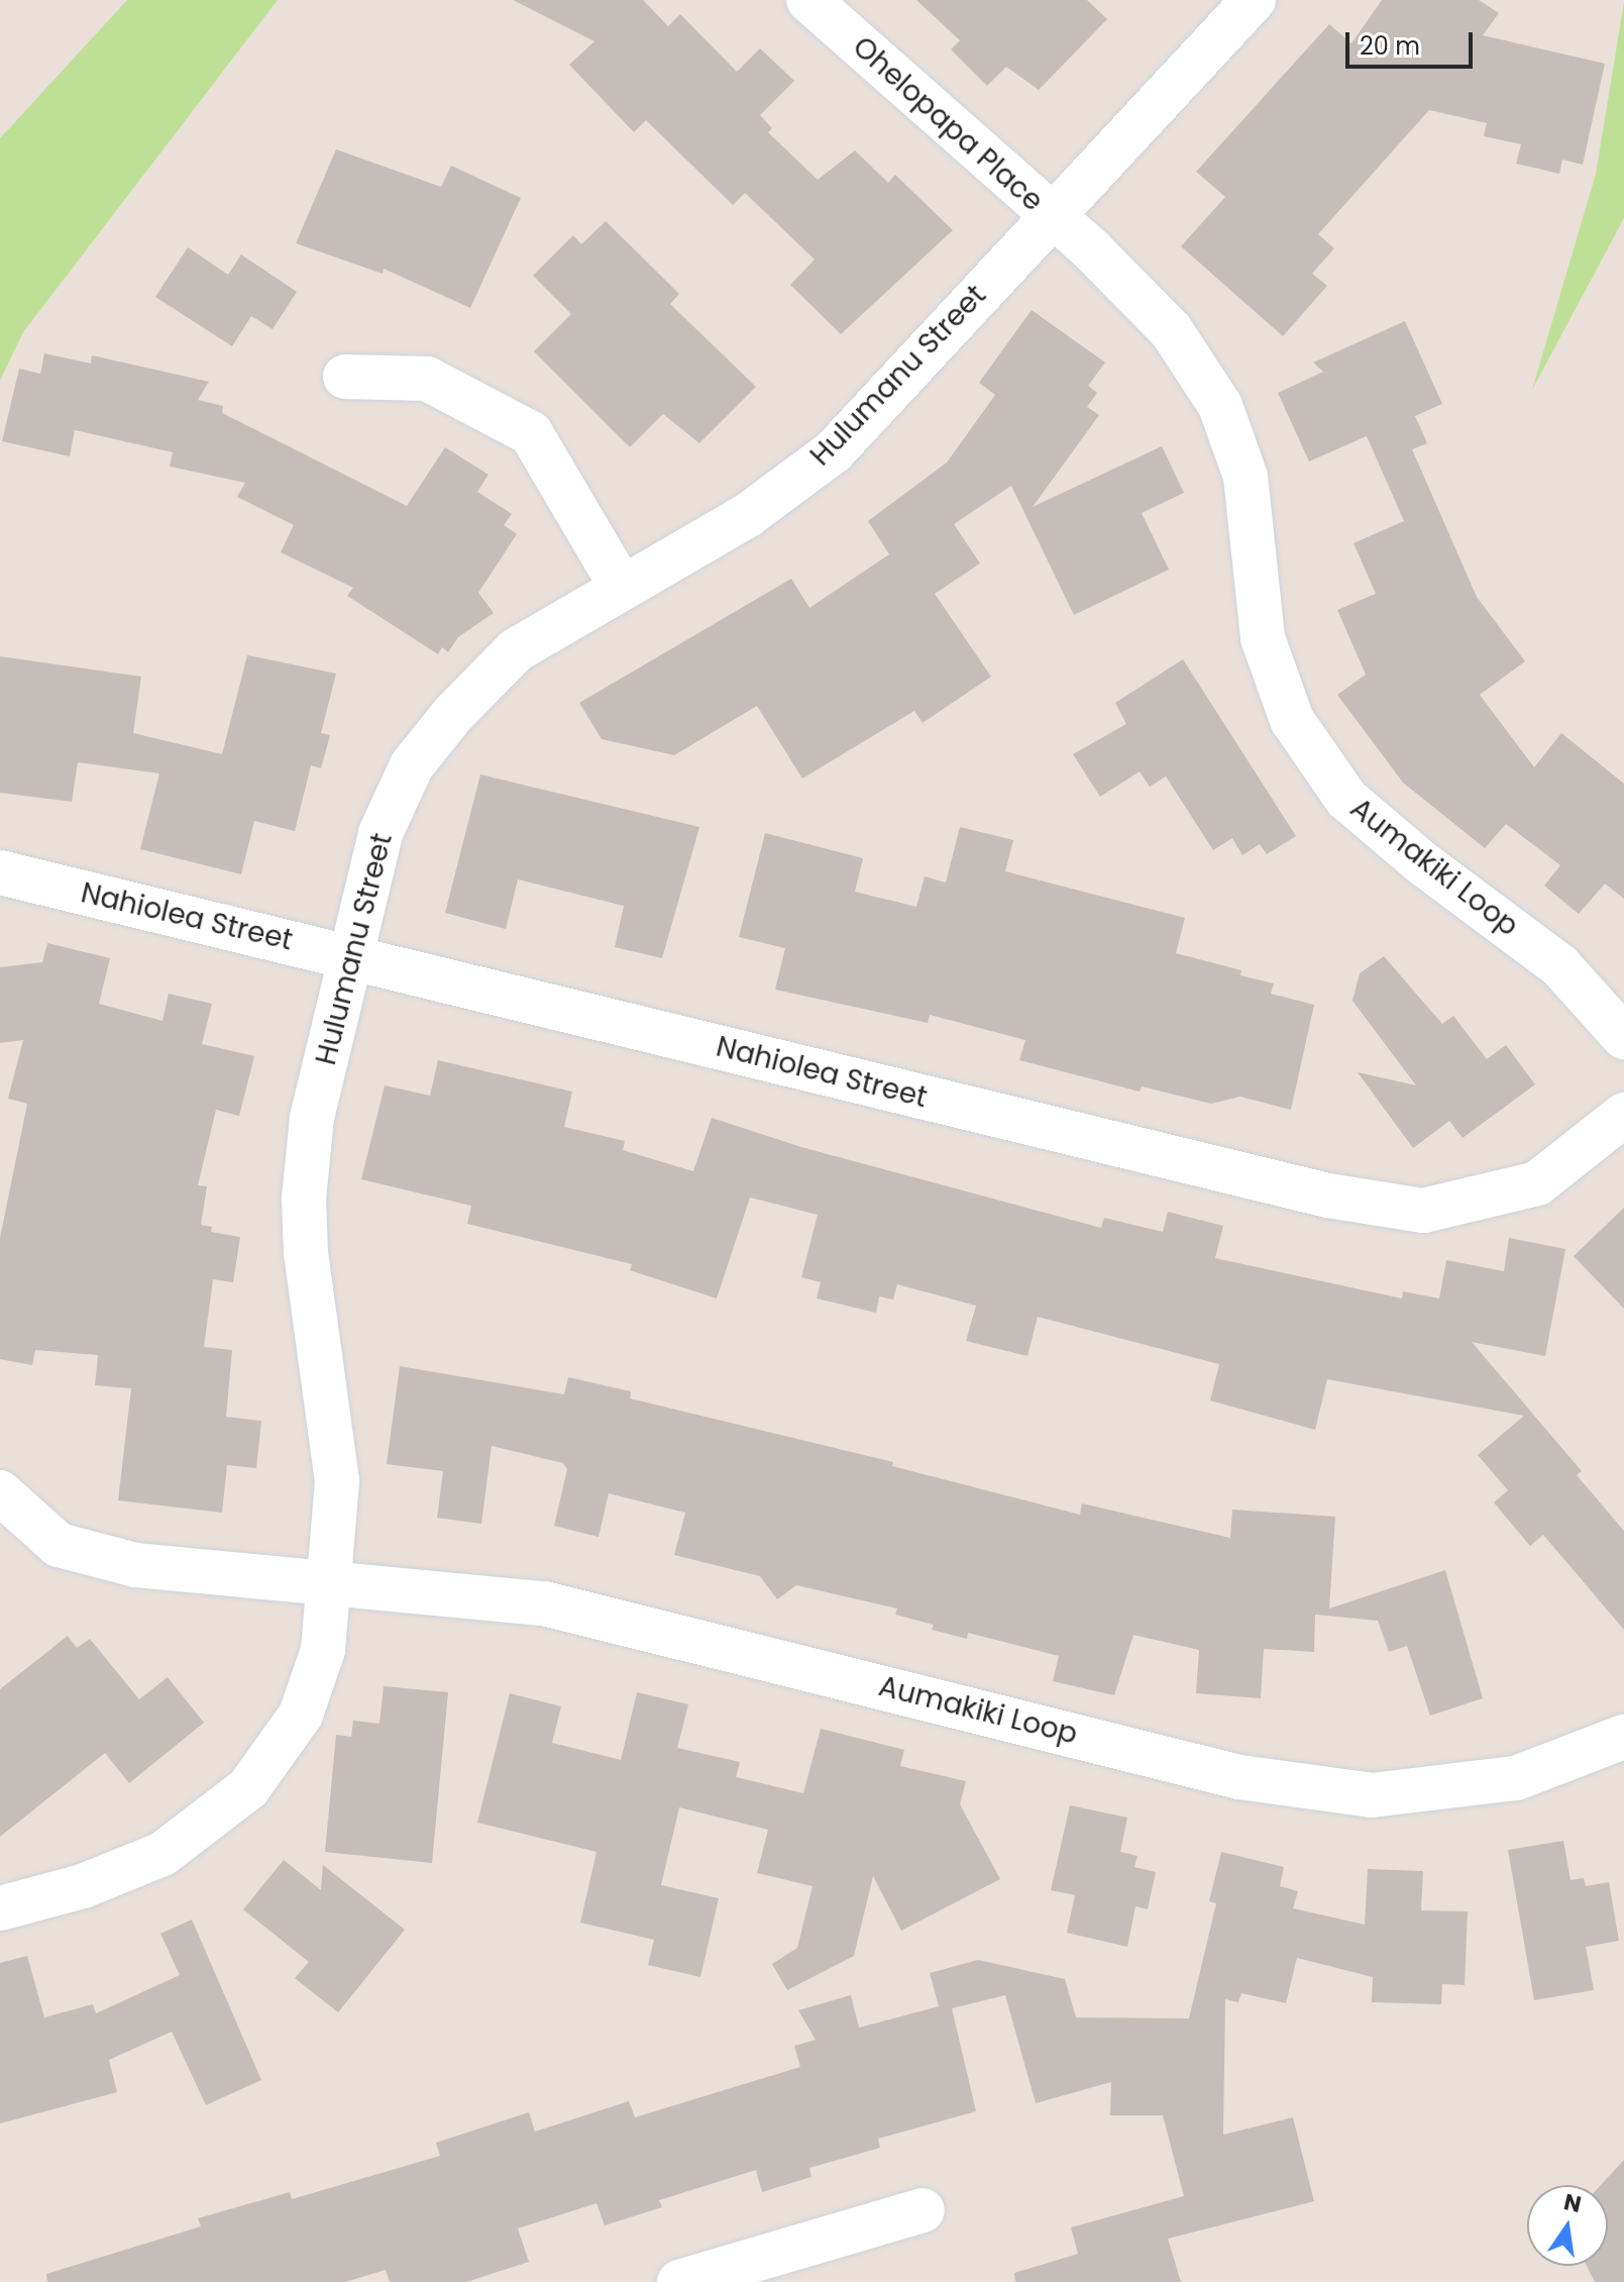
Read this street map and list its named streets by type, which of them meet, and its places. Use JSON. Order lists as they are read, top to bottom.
{
  "streets": {
    "street": [
      "Ohelopapa Place",
      "Hulumanu Street",
      "Aumakiki Loop",
      "Nahiolea Street"
    ]
  },
  "crossings": [
    ["Ohelopapa Place", "Hulumanu Street"],
    ["Ohelopapa Place", "Aumakiki Loop"],
    ["Hulumanu Street", "Aumakiki Loop"],
    ["Hulumanu Street", "Nahiolea Street"]
  ],
  "scale_bar": "20 m",
  "north": "top"
}
